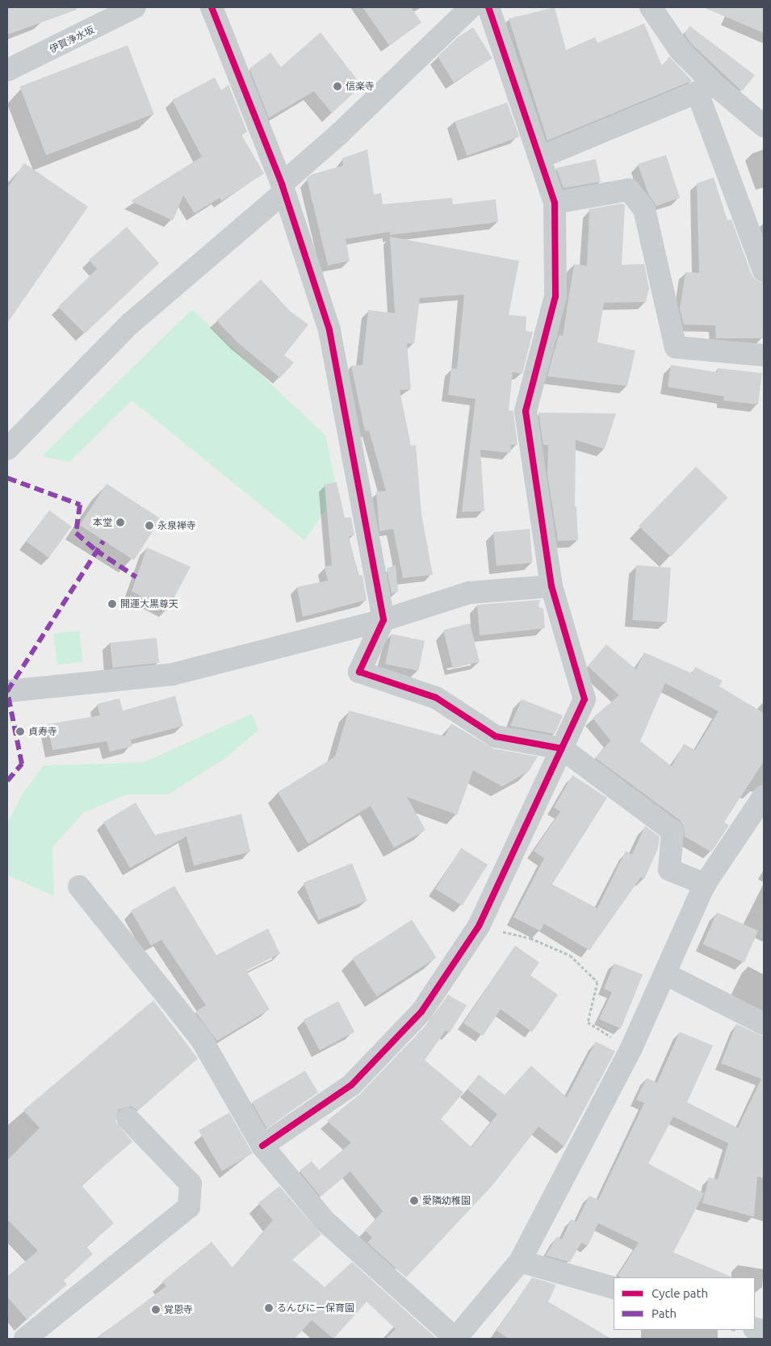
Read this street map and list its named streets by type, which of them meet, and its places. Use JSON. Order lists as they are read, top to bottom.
{
  "streets": {
    "street": ["伊賀浄水坂"]
  },
  "places": [
    "信楽寺",
    "本堂",
    "永泉禅寺",
    "開運大黒尊天",
    "貞寿寺",
    "愛隣幼稚園",
    "るんびにー保育園",
    "覚恩寺"
  ],
  "legend": ["Cycle path", "Path"]
}
